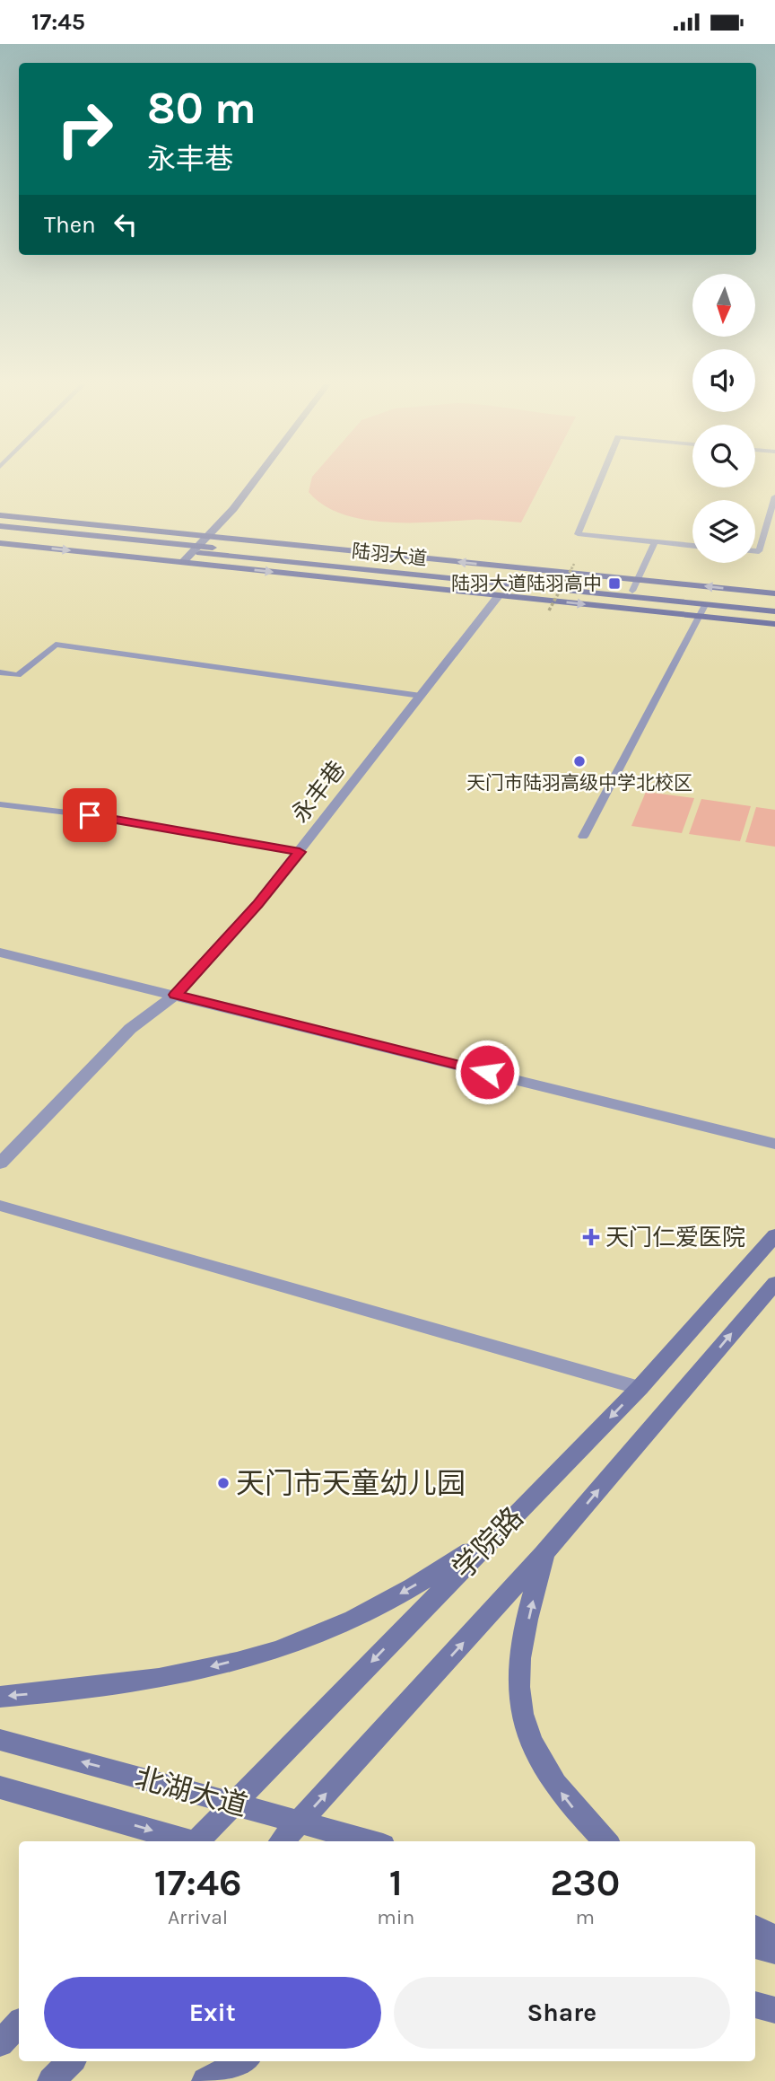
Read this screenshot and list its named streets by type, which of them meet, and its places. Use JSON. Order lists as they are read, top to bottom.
{
  "streets": {
    "main road": ["陆羽大道", "学院路", "北湖大道"],
    "street": ["永丰巷"]
  },
  "crossings": [
    ["学院路", "北湖大道"]
  ],
  "places": {
    "transit": ["陆羽大道陆羽高中"],
    "other": ["天门市陆羽高级中学北校区", "天门市天童幼儿园"],
    "health": ["天门仁爱医院"]
  },
  "north": "bottom",
  "page": {
    "status": "17:45",
    "turn": ["80 m", "永丰巷"],
    "then": "Then",
    "eta": [
      "17:46",
      "Arrival",
      "1",
      "min",
      "230",
      "m"
    ],
    "buttons": ["Exit", "Share"]
  }
}
